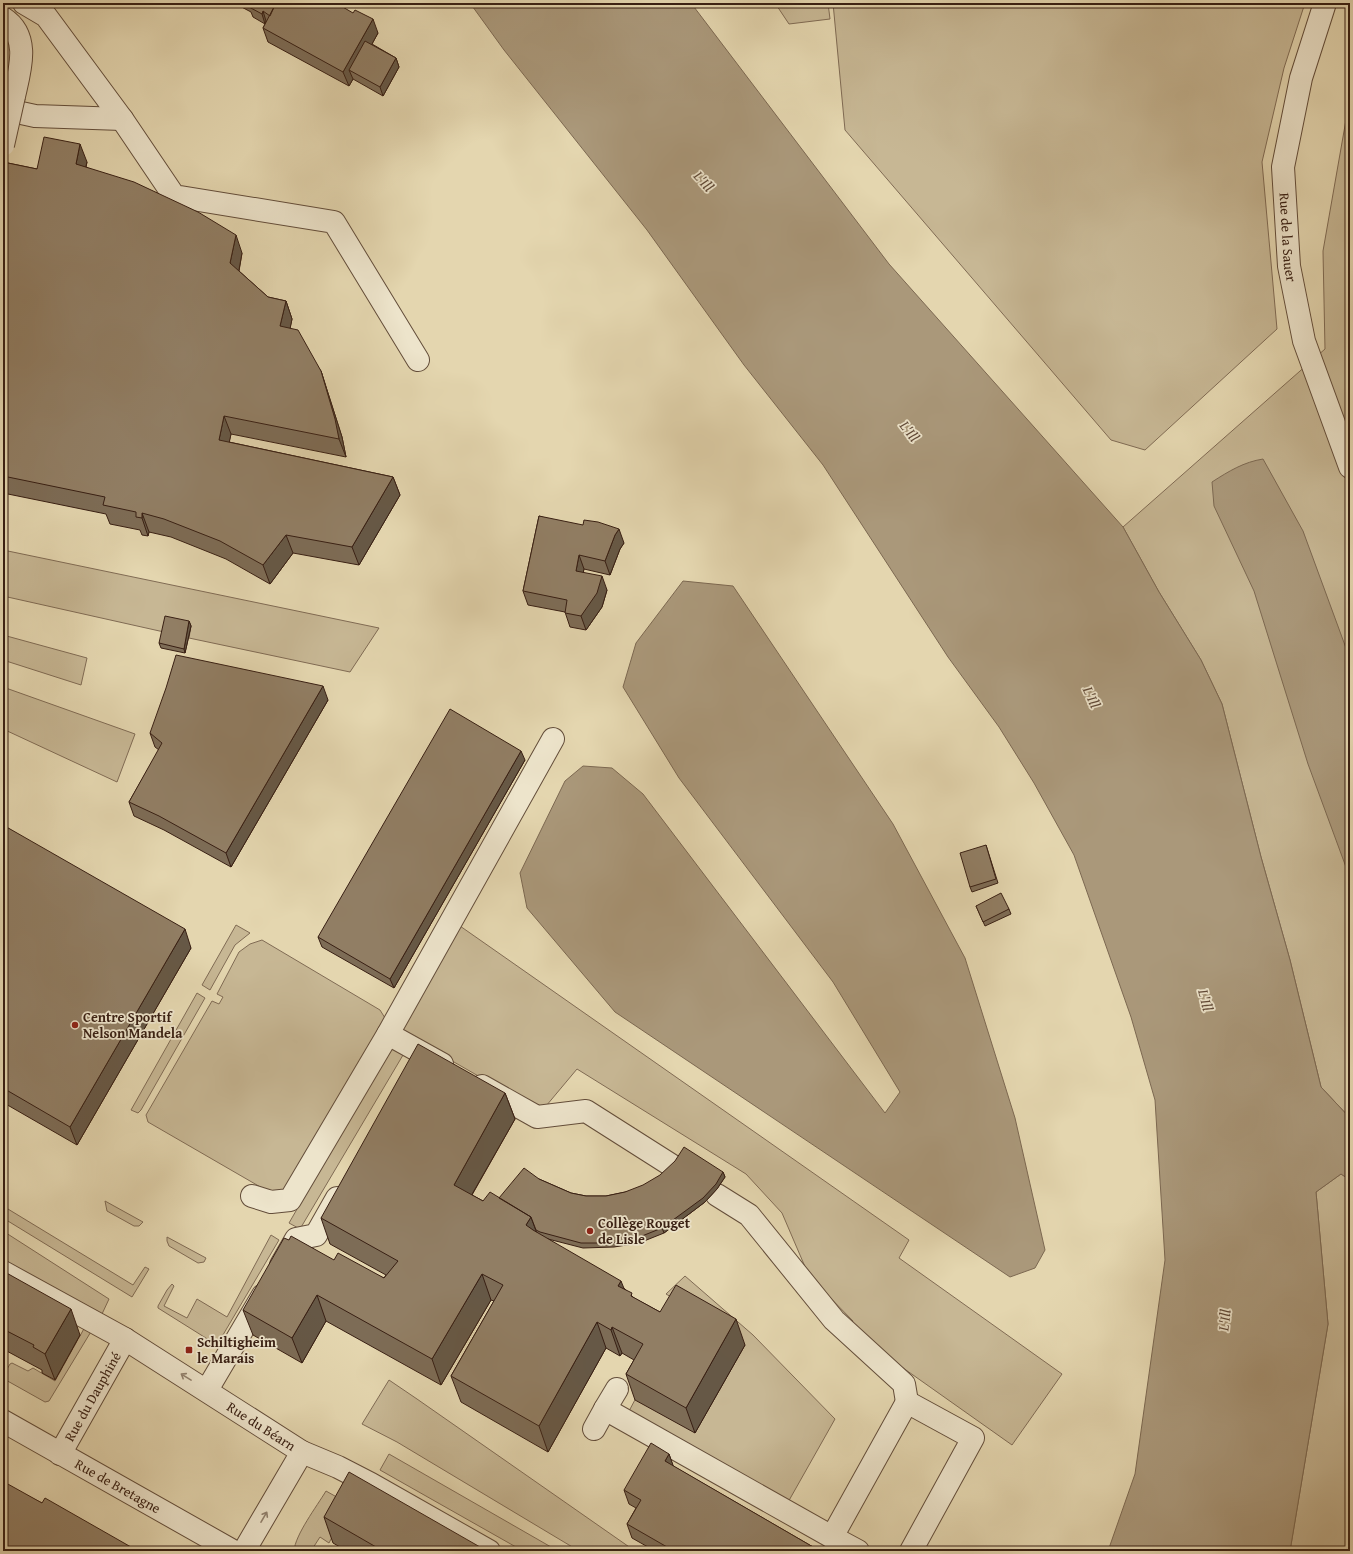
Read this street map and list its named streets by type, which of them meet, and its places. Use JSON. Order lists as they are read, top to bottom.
{
  "streets": {
    "street": [
      "Rue de la Sauer",
      "Rue du Dauphiné",
      "Rue du Béarn",
      "Rue de Bretagne"
    ]
  },
  "crossings": [
    ["Rue du Dauphiné", "Rue du Béarn"],
    ["Rue du Dauphiné", "Rue de Bretagne"]
  ],
  "water": ["L'Ill"],
  "places": {
    "other": ["Centre Sportif Nelson Mandela", "Collège Rouget de Lisle"],
    "transit": ["Schiltigheim le Marais"]
  }
}
